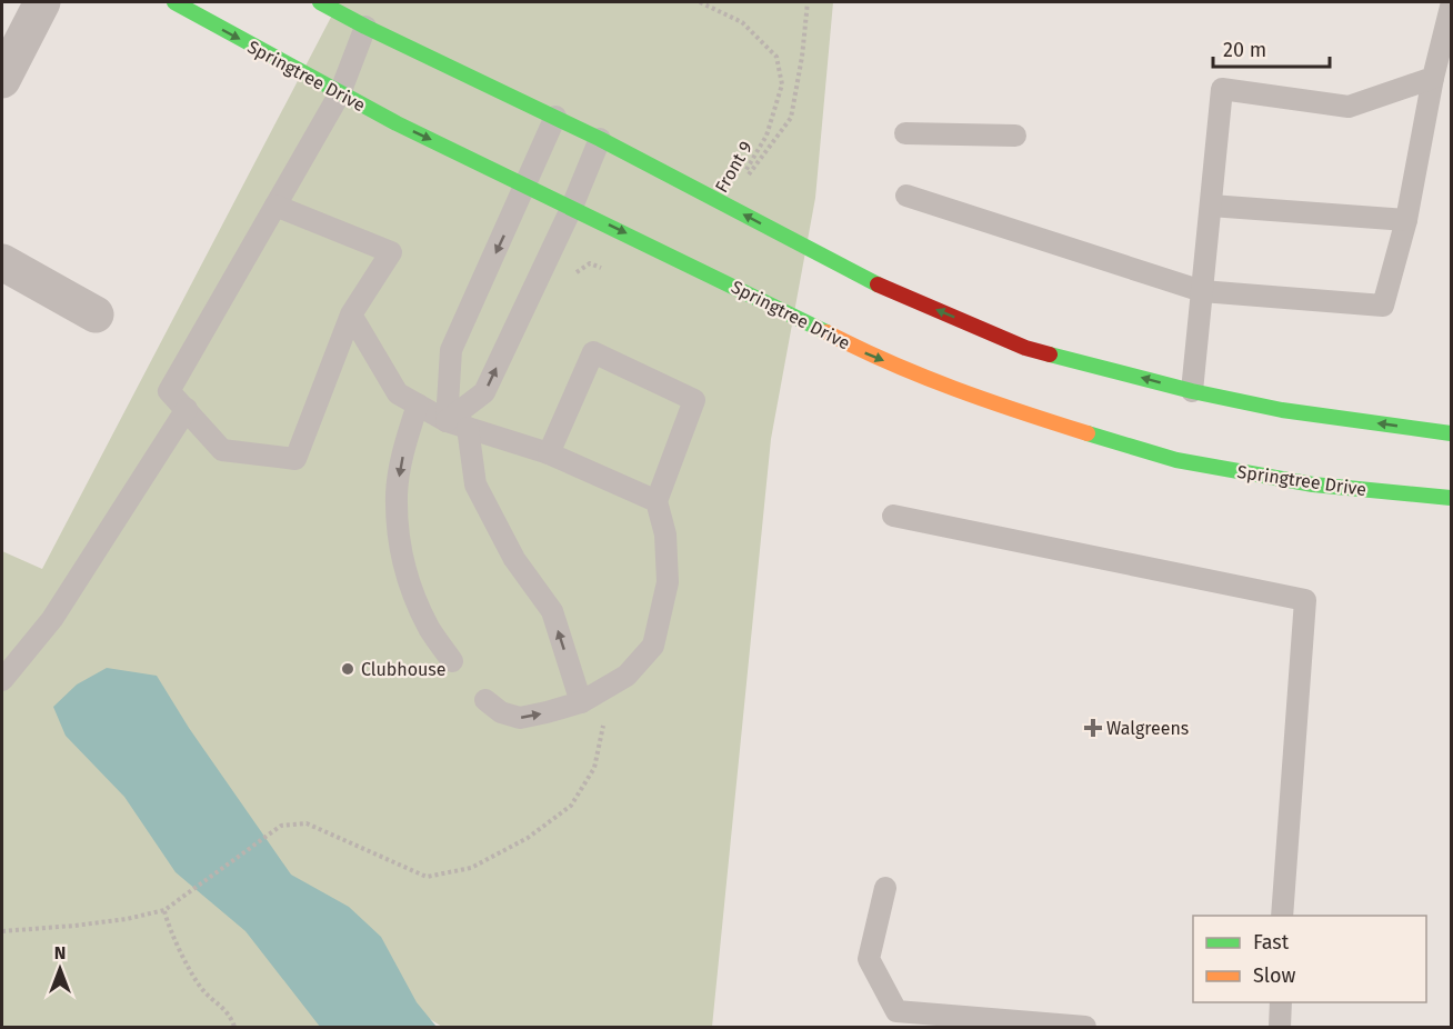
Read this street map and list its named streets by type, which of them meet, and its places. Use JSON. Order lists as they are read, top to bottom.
{
  "streets": {
    "street": ["Springtree Drive"],
    "path": ["Front 9"]
  },
  "places": {
    "other": ["Clubhouse"],
    "health": ["Walgreens"]
  },
  "legend": ["Fast", "Slow"],
  "scale_bar": "20 m",
  "north": "top"
}
